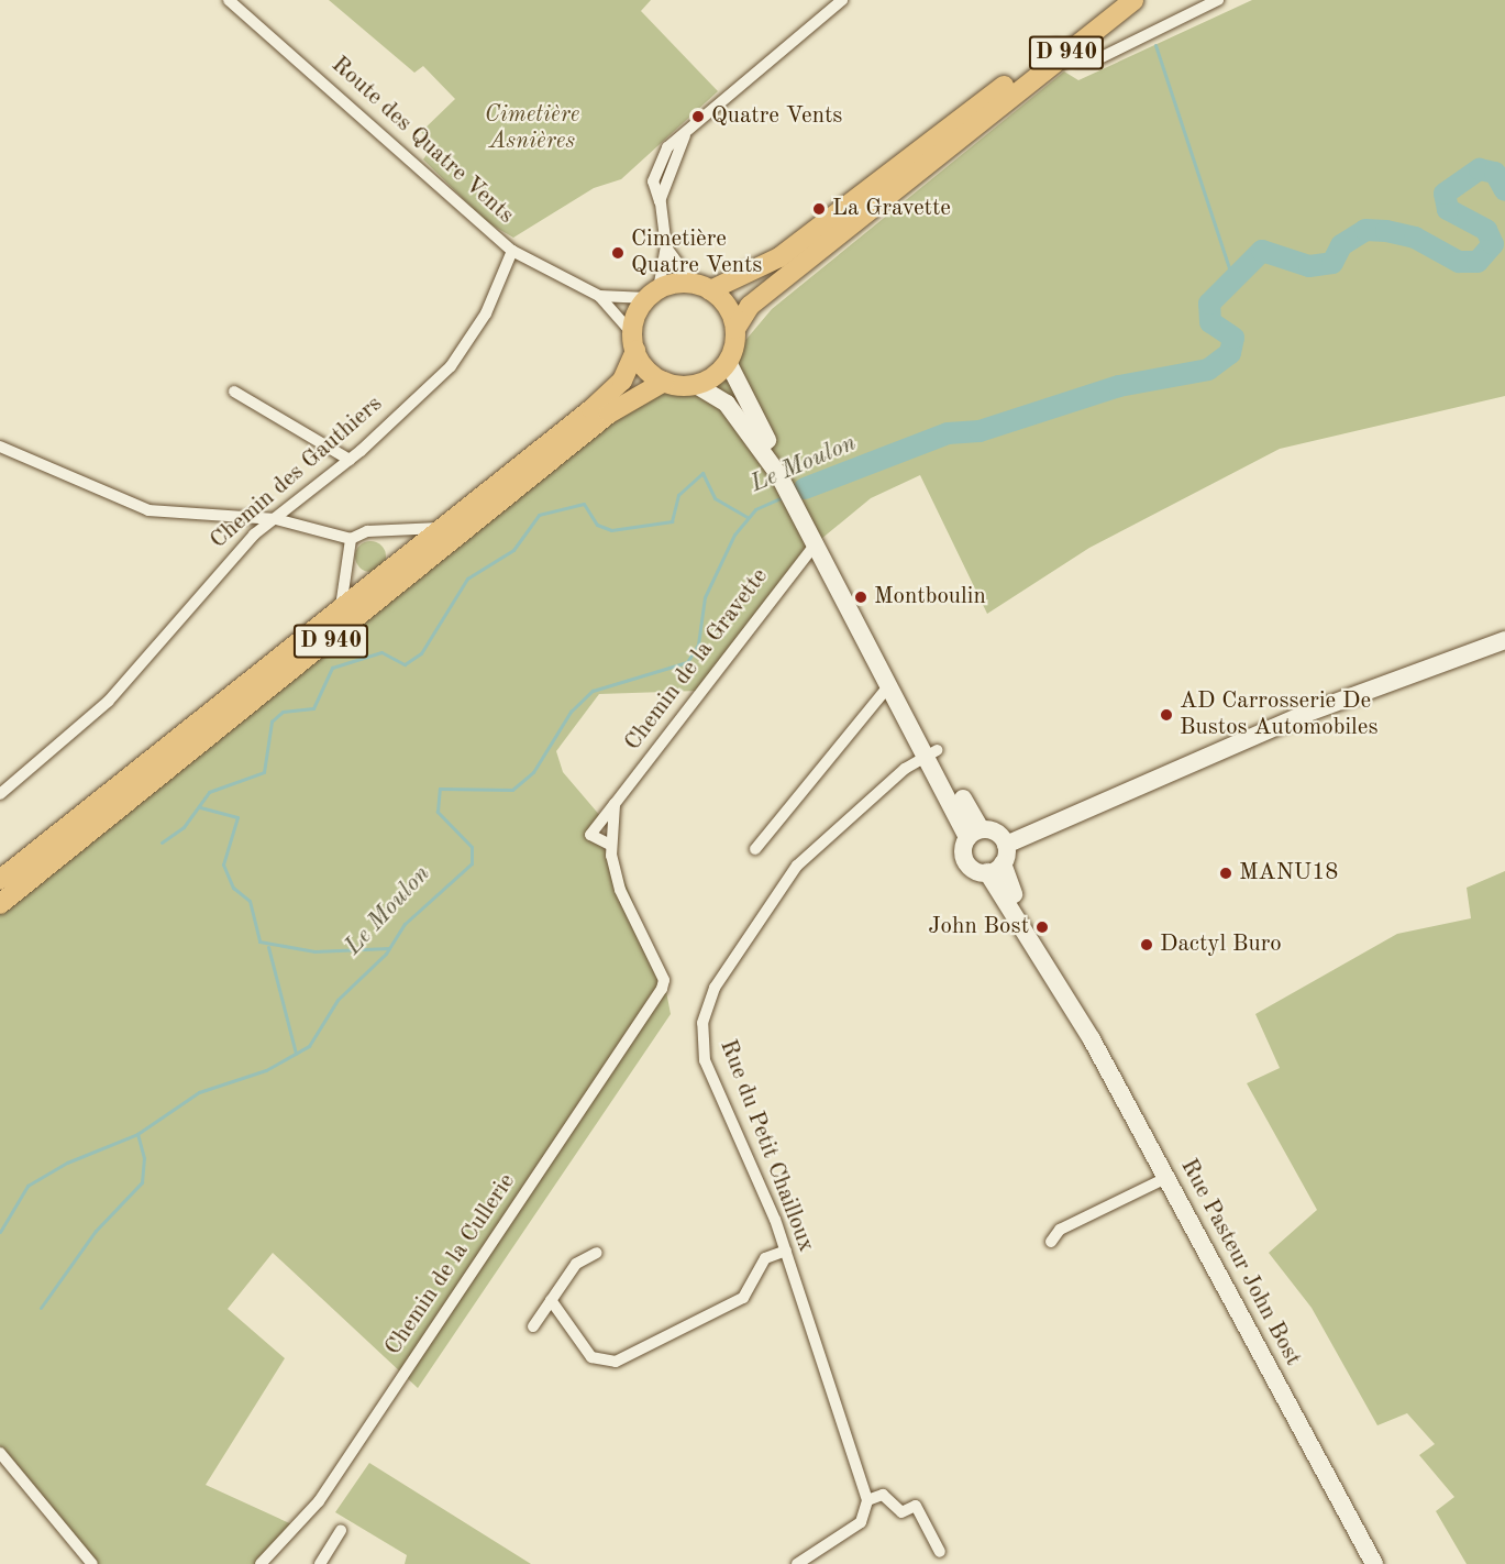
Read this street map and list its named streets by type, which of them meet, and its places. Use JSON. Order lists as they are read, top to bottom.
{
  "streets": {
    "main road": ["D 940", "Rue Pasteur John Bost"],
    "street": [
      "Route des Quatre Vents",
      "Chemin des Gauthiers",
      "Chemin de la Gravette",
      "Rue du Petit Chailloux",
      "Chemin de la Cullerie"
    ]
  },
  "crossings": [
    ["Route des Quatre Vents", "Chemin des Gauthiers"],
    ["Chemin de la Gravette", "Chemin de la Cullerie"]
  ],
  "water": ["Le Moulon"],
  "parks": ["Cimetière Asnières"],
  "places": [
    "Quatre Vents",
    "La Gravette",
    "Cimetière Quatre Vents",
    "Montboulin",
    "AD Carrosserie De Bustos Automobiles",
    "MANU18",
    "John Bost",
    "Dactyl Buro"
  ]
}
